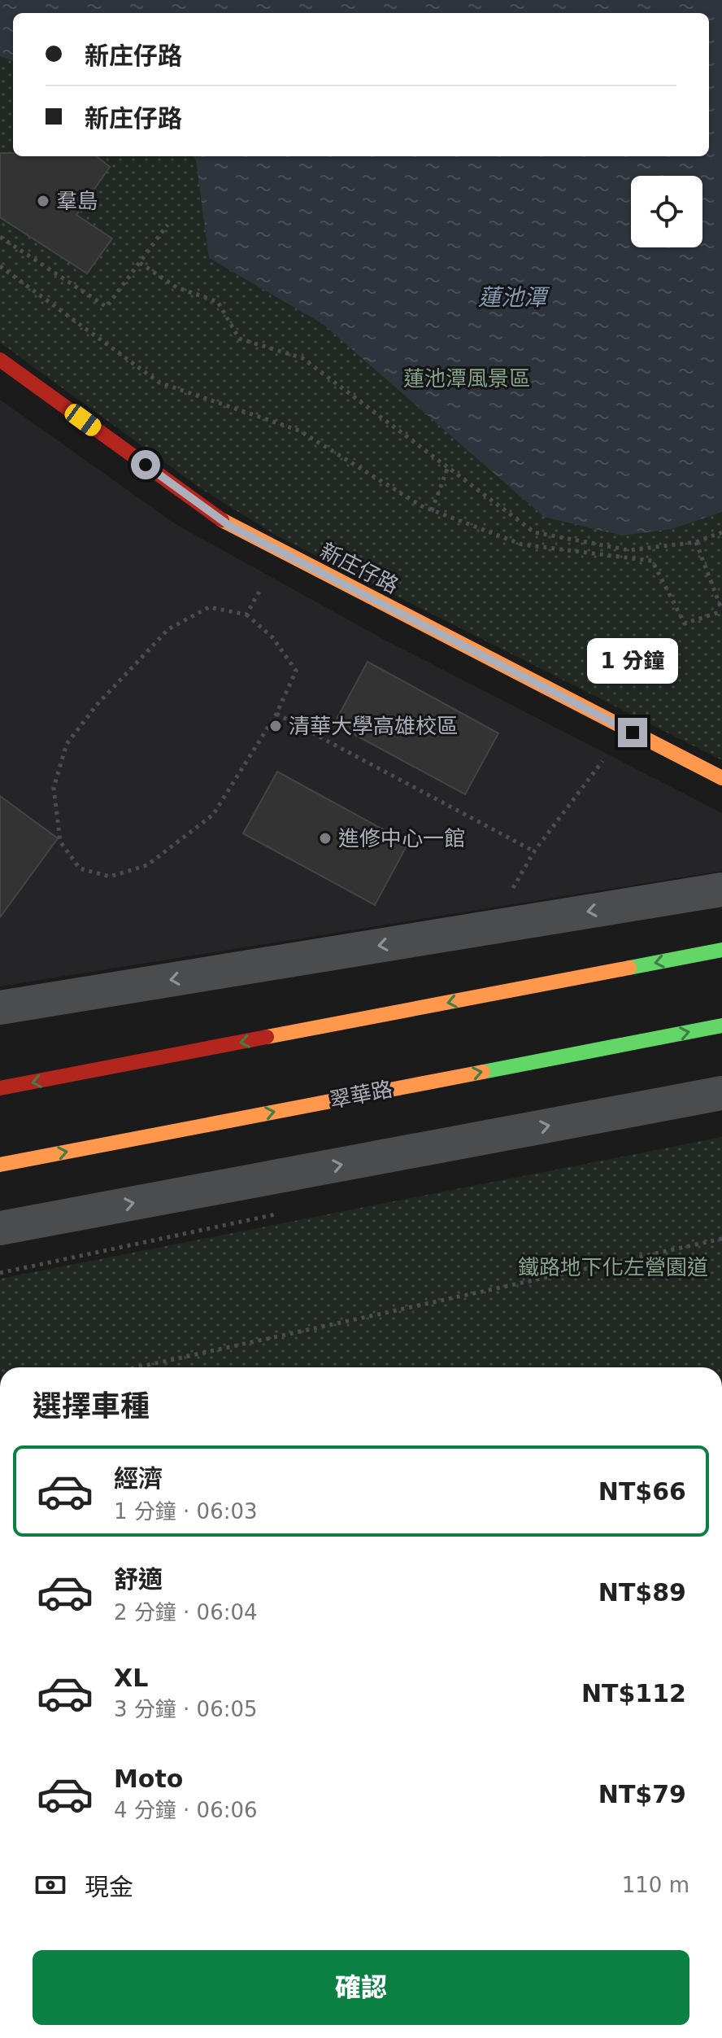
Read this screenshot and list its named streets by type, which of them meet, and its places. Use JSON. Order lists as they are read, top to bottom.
{
  "streets": {
    "main road": ["新庄仔路", "翠華路"]
  },
  "water": ["蓮池潭"],
  "parks": ["蓮池潭風景區", "鐵路地下化左營園道"],
  "places": ["羣島", "清華大學高雄校區", "進修中心一館"],
  "page": {
    "banner": ["新庄仔路", "新庄仔路"],
    "bubble": "1 分鐘",
    "heading": "選擇車種",
    "list": [
      {
        "name": "經濟",
        "note": "1 分鐘 · 06:03",
        "value": "NT$66"
      },
      {
        "name": "舒適",
        "note": "2 分鐘 · 06:04",
        "value": "NT$89"
      },
      {
        "name": "XL",
        "note": "3 分鐘 · 06:05",
        "value": "NT$112"
      },
      {
        "name": "Moto",
        "note": "4 分鐘 · 06:06",
        "value": "NT$79"
      }
    ],
    "pay": ["現金", "110 m"],
    "buttons": "確認"
  }
}
